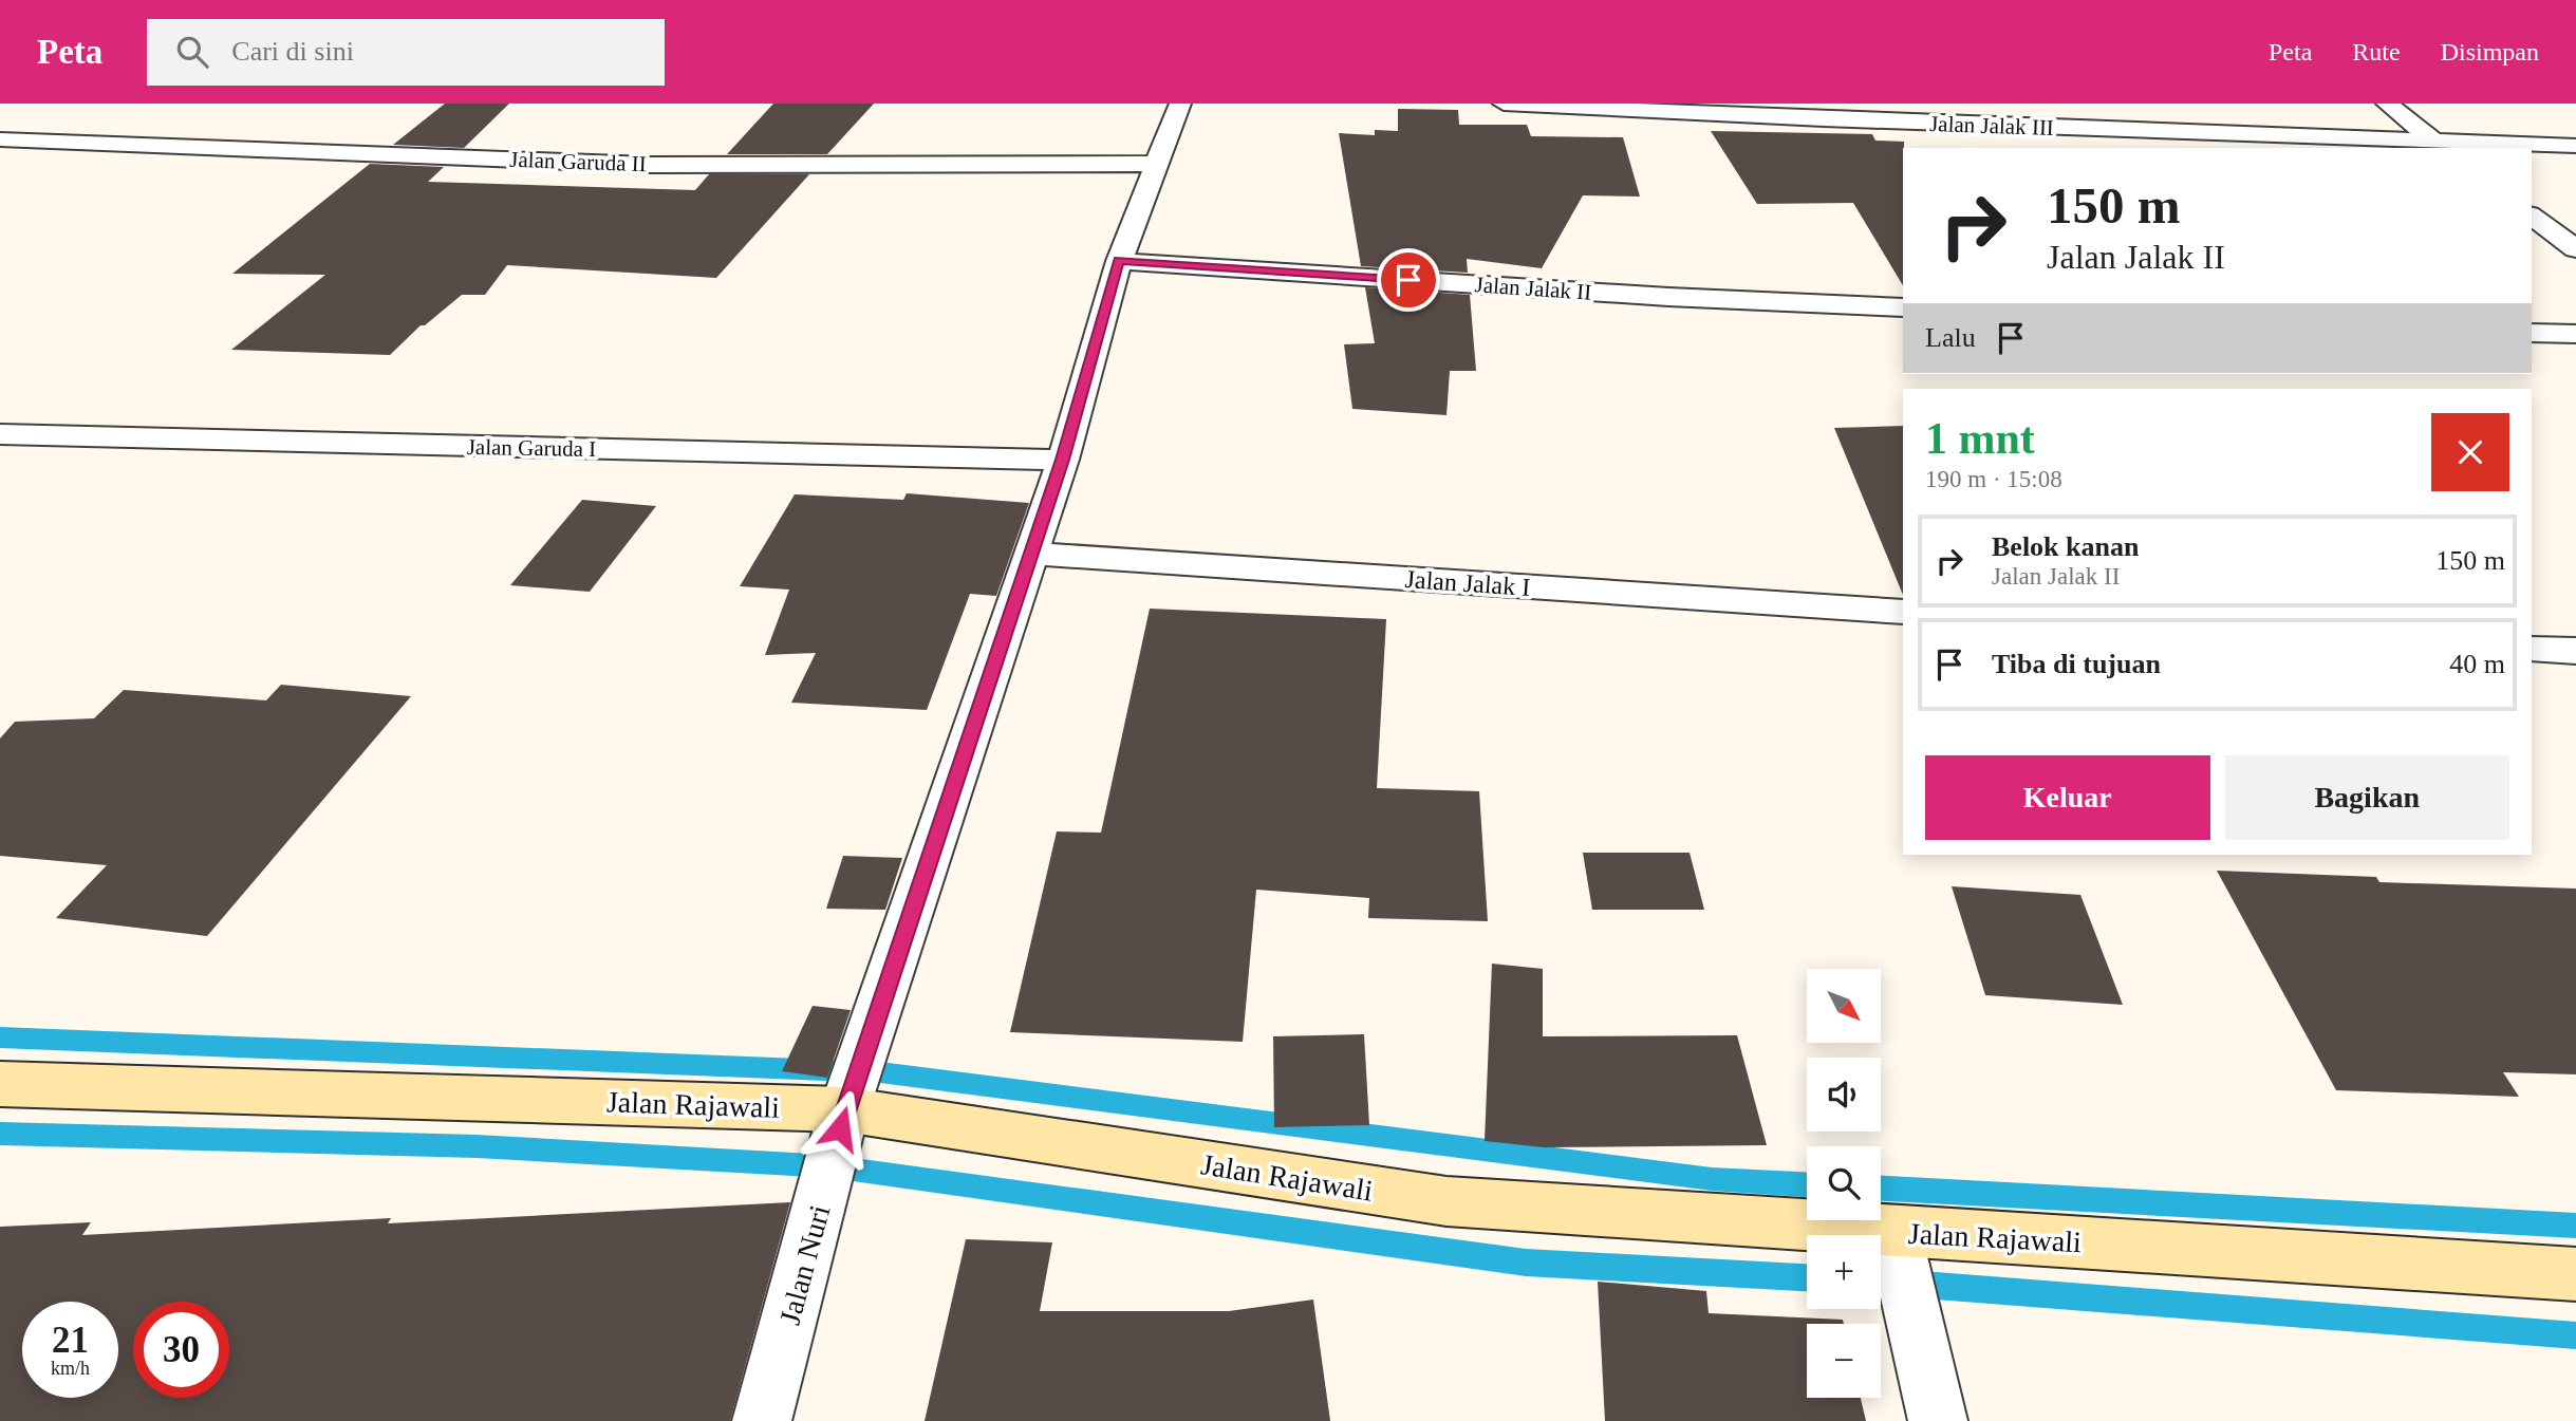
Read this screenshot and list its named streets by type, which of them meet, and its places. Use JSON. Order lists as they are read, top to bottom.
{
  "streets": {
    "main road": ["Jalan Rajawali"],
    "street": [
      "Jalan Jalak III",
      "Jalan Garuda II",
      "Jalan Jalak II",
      "Jalan Garuda I",
      "Jalan Jalak I",
      "Jalan Nuri"
    ]
  },
  "crossings": [
    ["Jalan Garuda II", "Jalan Nuri"],
    ["Jalan Jalak II", "Jalan Nuri"],
    ["Jalan Garuda I", "Jalan Nuri"],
    ["Jalan Jalak I", "Jalan Nuri"],
    ["Jalan Rajawali", "Jalan Nuri"]
  ],
  "north": "bottom right",
  "page": {
    "header": "Peta",
    "search": "Cari di sini",
    "nav": ["Peta", "Rute", "Disimpan"],
    "turn": ["150 m", "Jalan Jalak II"],
    "then": "Lalu",
    "heading": ["1 mnt", "190 m · 15:08"],
    "list": [
      {
        "name": "Belok kanan",
        "note": "Jalan Jalak II",
        "value": "150 m"
      },
      {
        "name": "Tiba di tujuan",
        "value": "40 m"
      }
    ],
    "buttons": ["Keluar", "Bagikan"],
    "map_buttons": ["+", "−"],
    "speed": "21 km/h",
    "limit": "30"
  }
}
